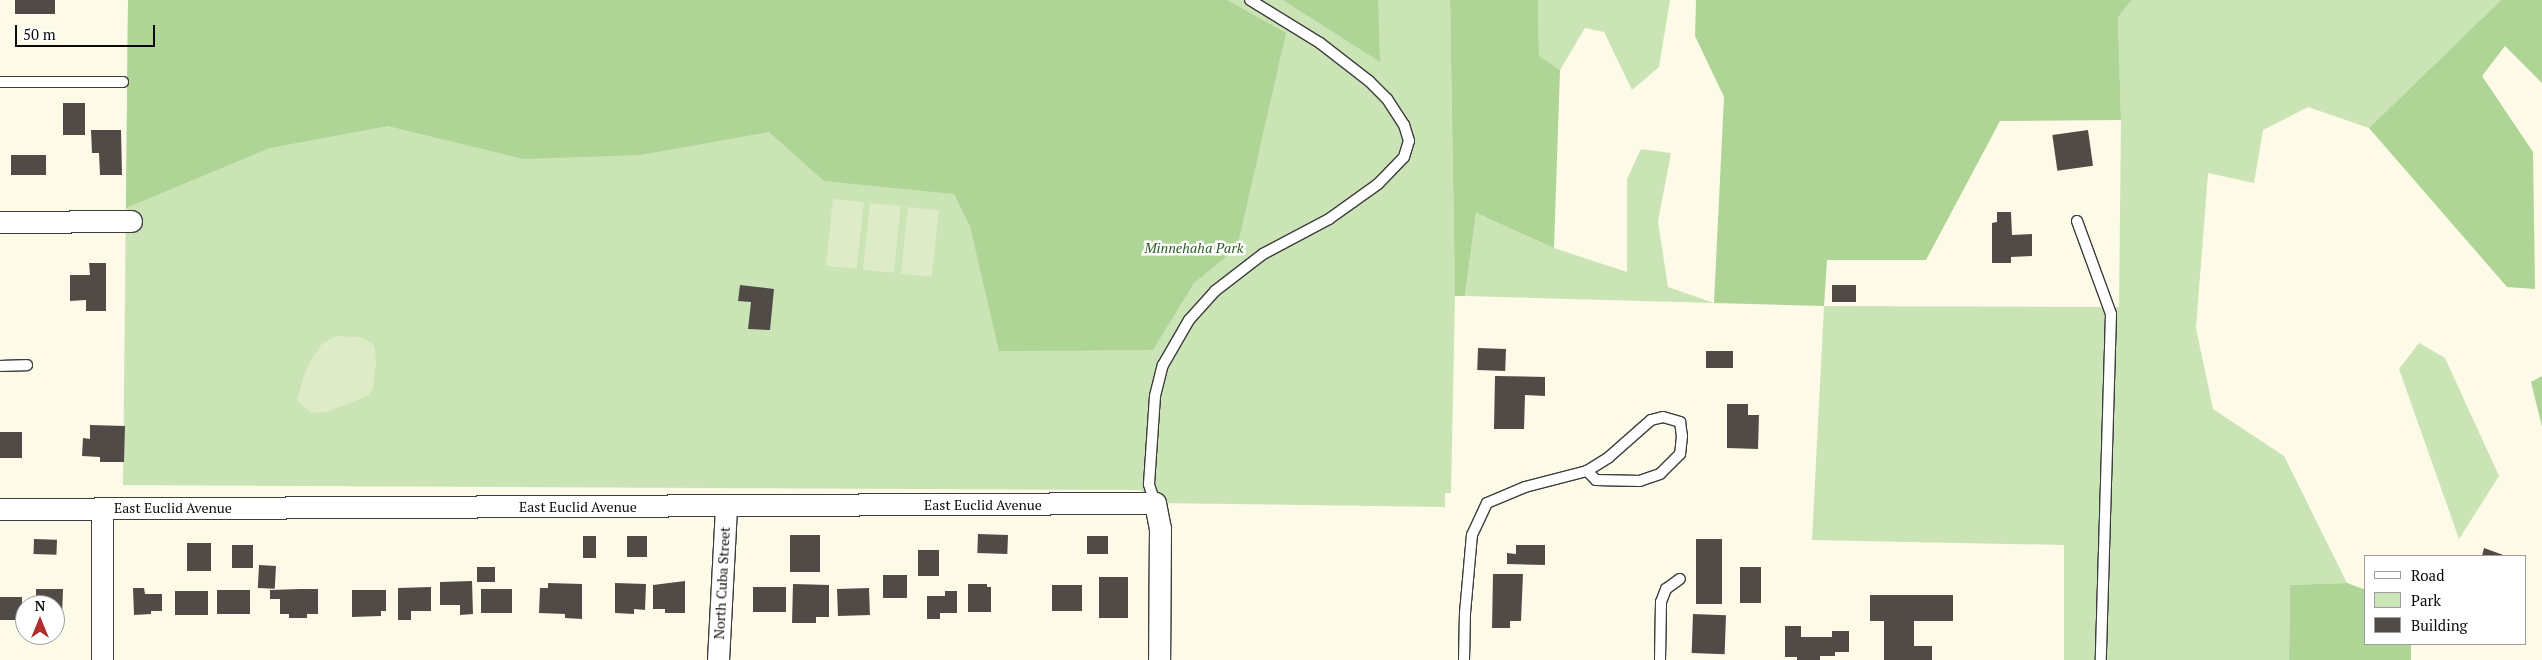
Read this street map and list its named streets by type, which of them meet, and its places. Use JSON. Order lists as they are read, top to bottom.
{
  "streets": {
    "street": ["East Euclid Avenue", "North Cuba Street"]
  },
  "crossings": [
    ["East Euclid Avenue", "North Cuba Street"]
  ],
  "parks": ["Minnehaha Park"],
  "legend": ["Road", "Park", "Building"],
  "scale_bar": "50 m",
  "north": "top"
}
